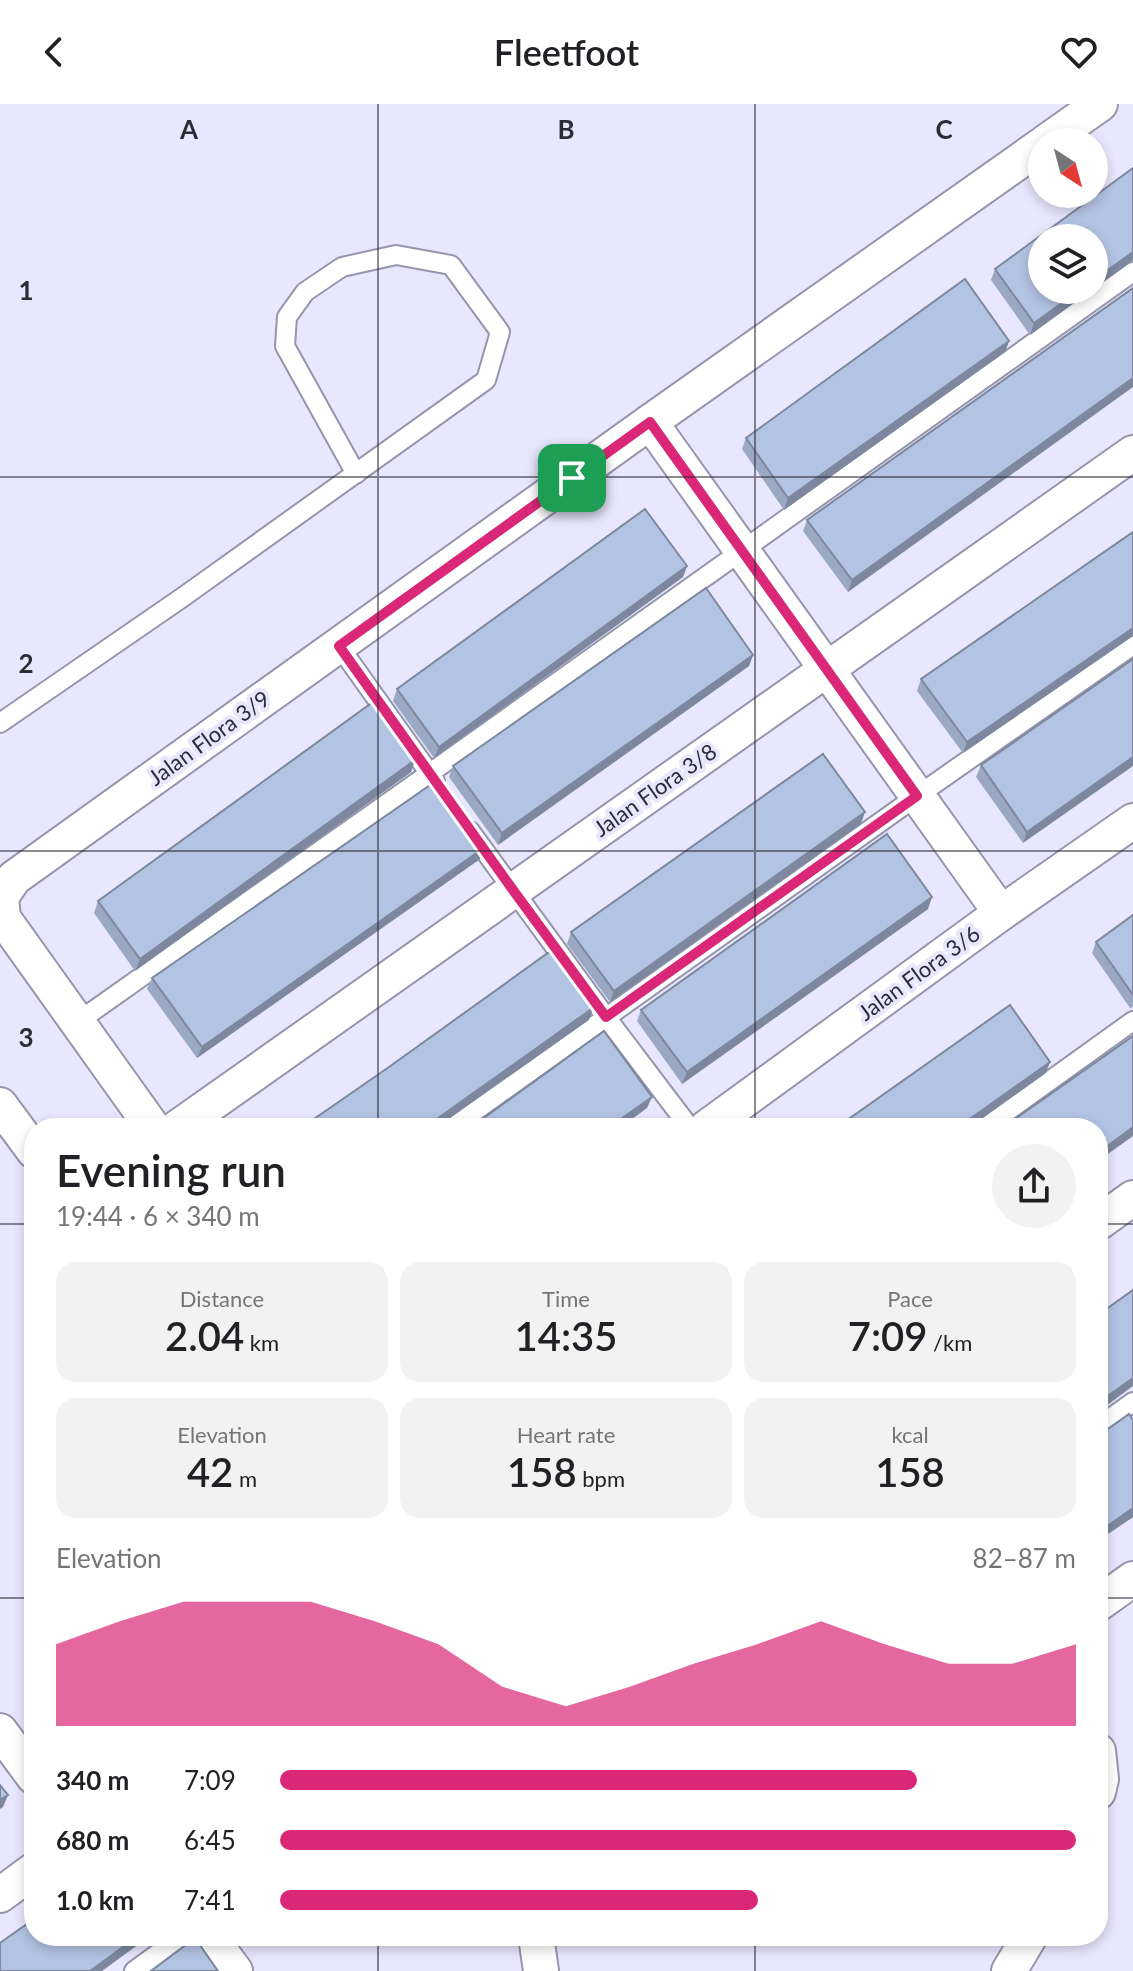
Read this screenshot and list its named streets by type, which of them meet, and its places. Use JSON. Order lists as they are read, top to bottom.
{
  "streets": {
    "street": ["Jalan Flora 3/9", "Jalan Flora 3/8", "Jalan Flora 3/6"]
  },
  "north": "bottom right",
  "page": {
    "header": "Fleetfoot",
    "heading": ["Evening run", "19:44 · 6 × 340 m"],
    "stats": [
      ["Distance", "2.04 km"],
      ["Time", "14:35"],
      ["Pace", "7:09 /km"],
      ["Elevation", "42 m"],
      ["Heart rate", "158 bpm"],
      ["kcal", "158"]
    ],
    "chart": ["Elevation", "82–87 m"],
    "list": [
      {
        "name": "340 m",
        "note": "7:09"
      },
      {
        "name": "680 m",
        "note": "6:45"
      },
      {
        "name": "1.0 km",
        "note": "7:41"
      }
    ]
  },
  "grid": {
    "columns": ["A", "B", "C"],
    "rows": ["1", "2", "3"]
  }
}
